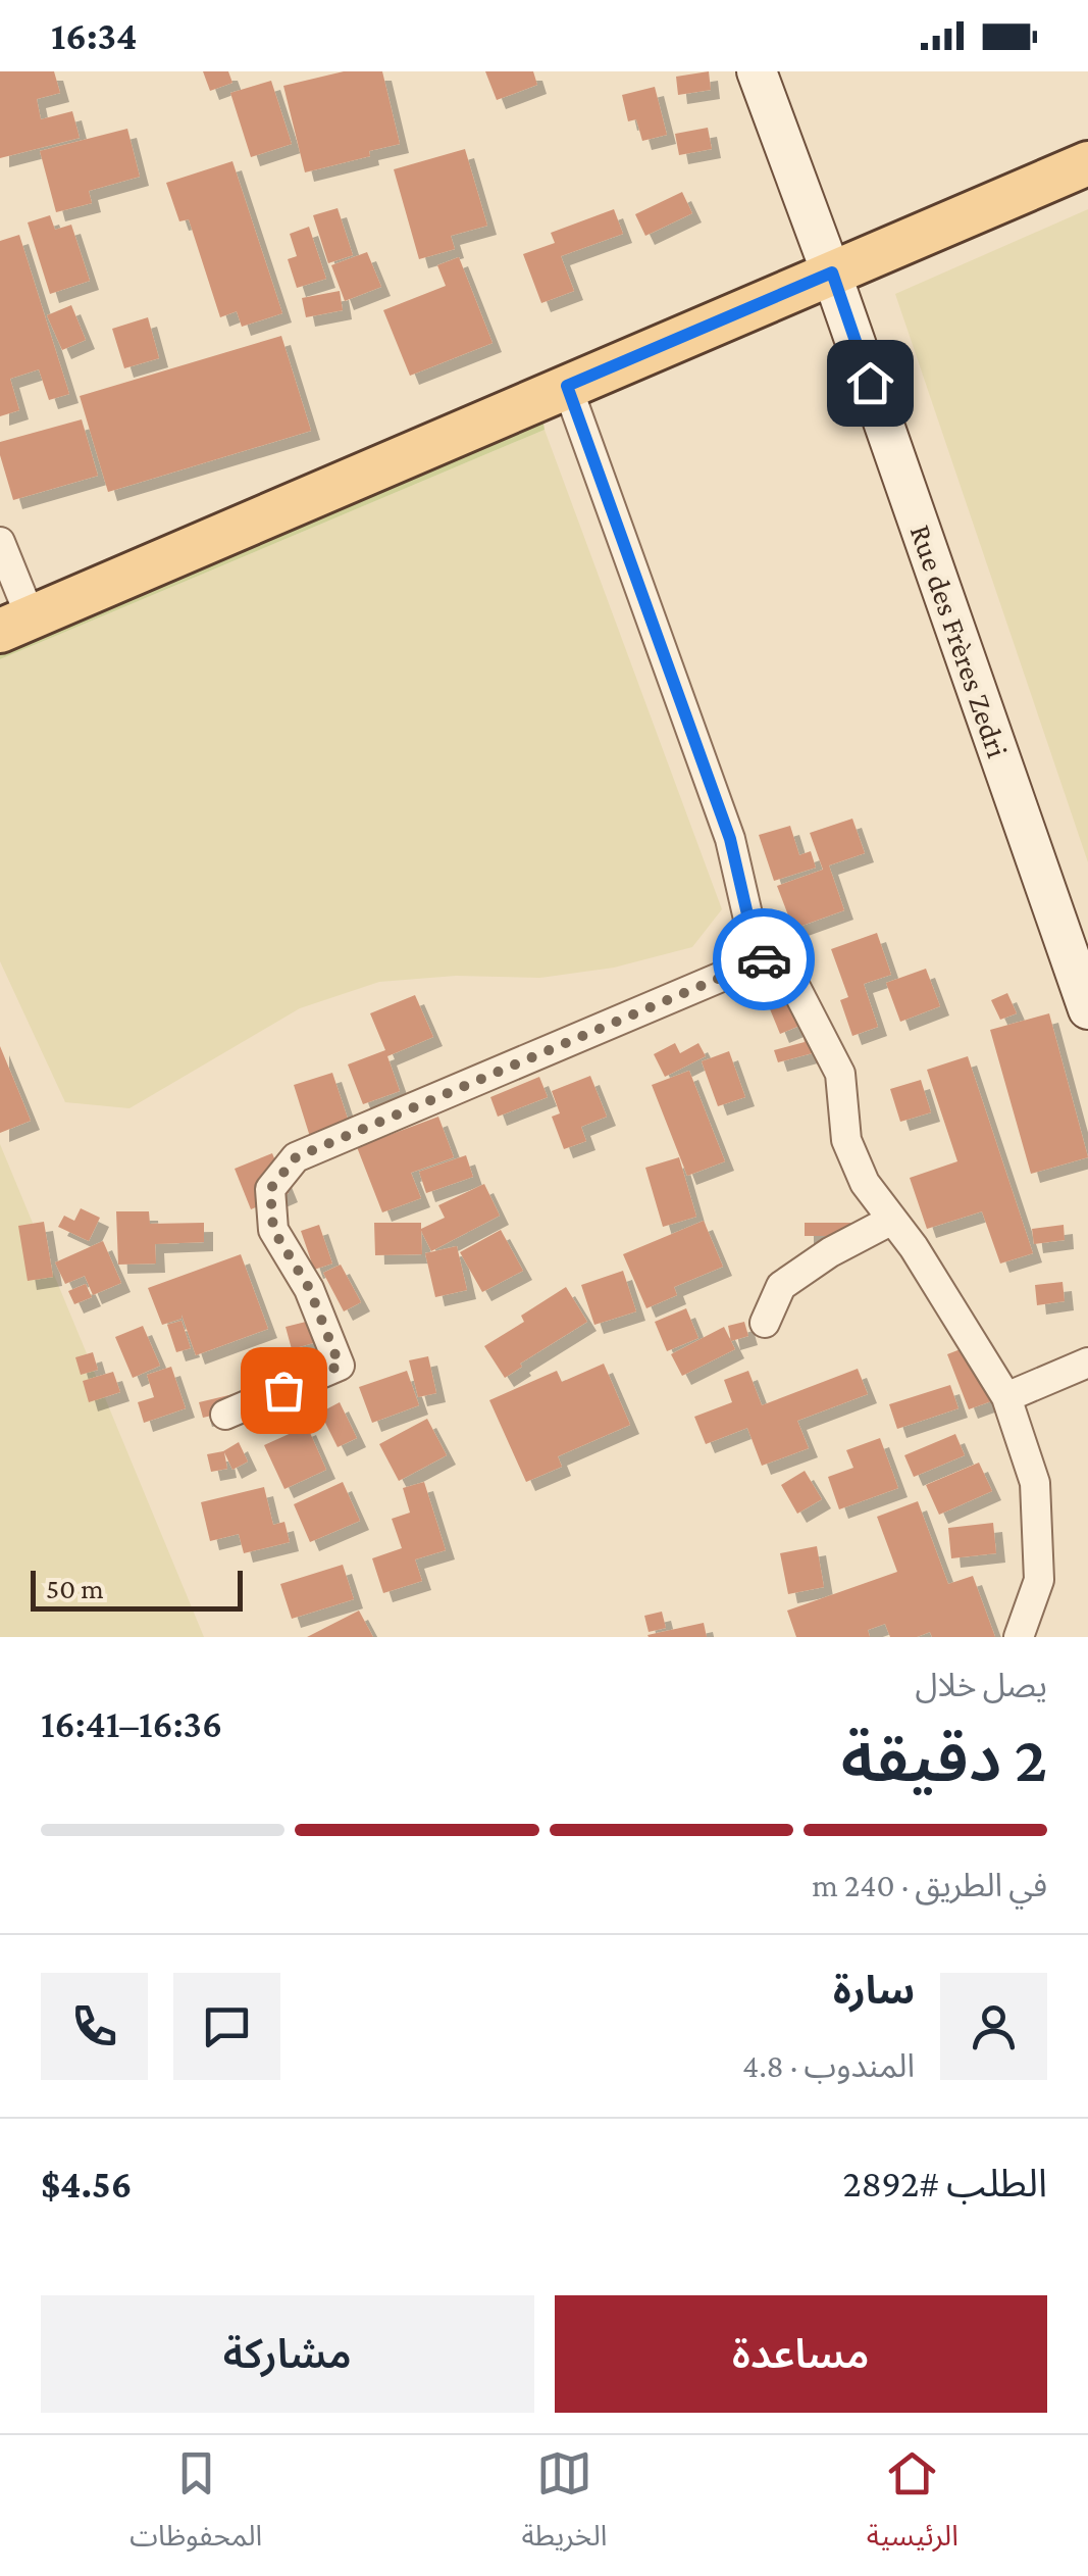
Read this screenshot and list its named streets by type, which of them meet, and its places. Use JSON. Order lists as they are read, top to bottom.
{
  "streets": {
    "main road": ["Rue des Frères Zedri"]
  },
  "scale_bar": "50 m",
  "page": {
    "status": "16:34",
    "scale": "50 m",
    "heading": ["2 دقيقة", "يصل خلال", "16:36–16:41"],
    "panel": [
      "سارة",
      "المندوب · 4.8",
      "الطلب #2892",
      "$4.56"
    ],
    "bar": "في الطريق · 240 m",
    "buttons": ["مساعدة", "مشاركة"],
    "tabs": ["الرئيسية", "الخريطة", "المحفوظات"]
  }
}
